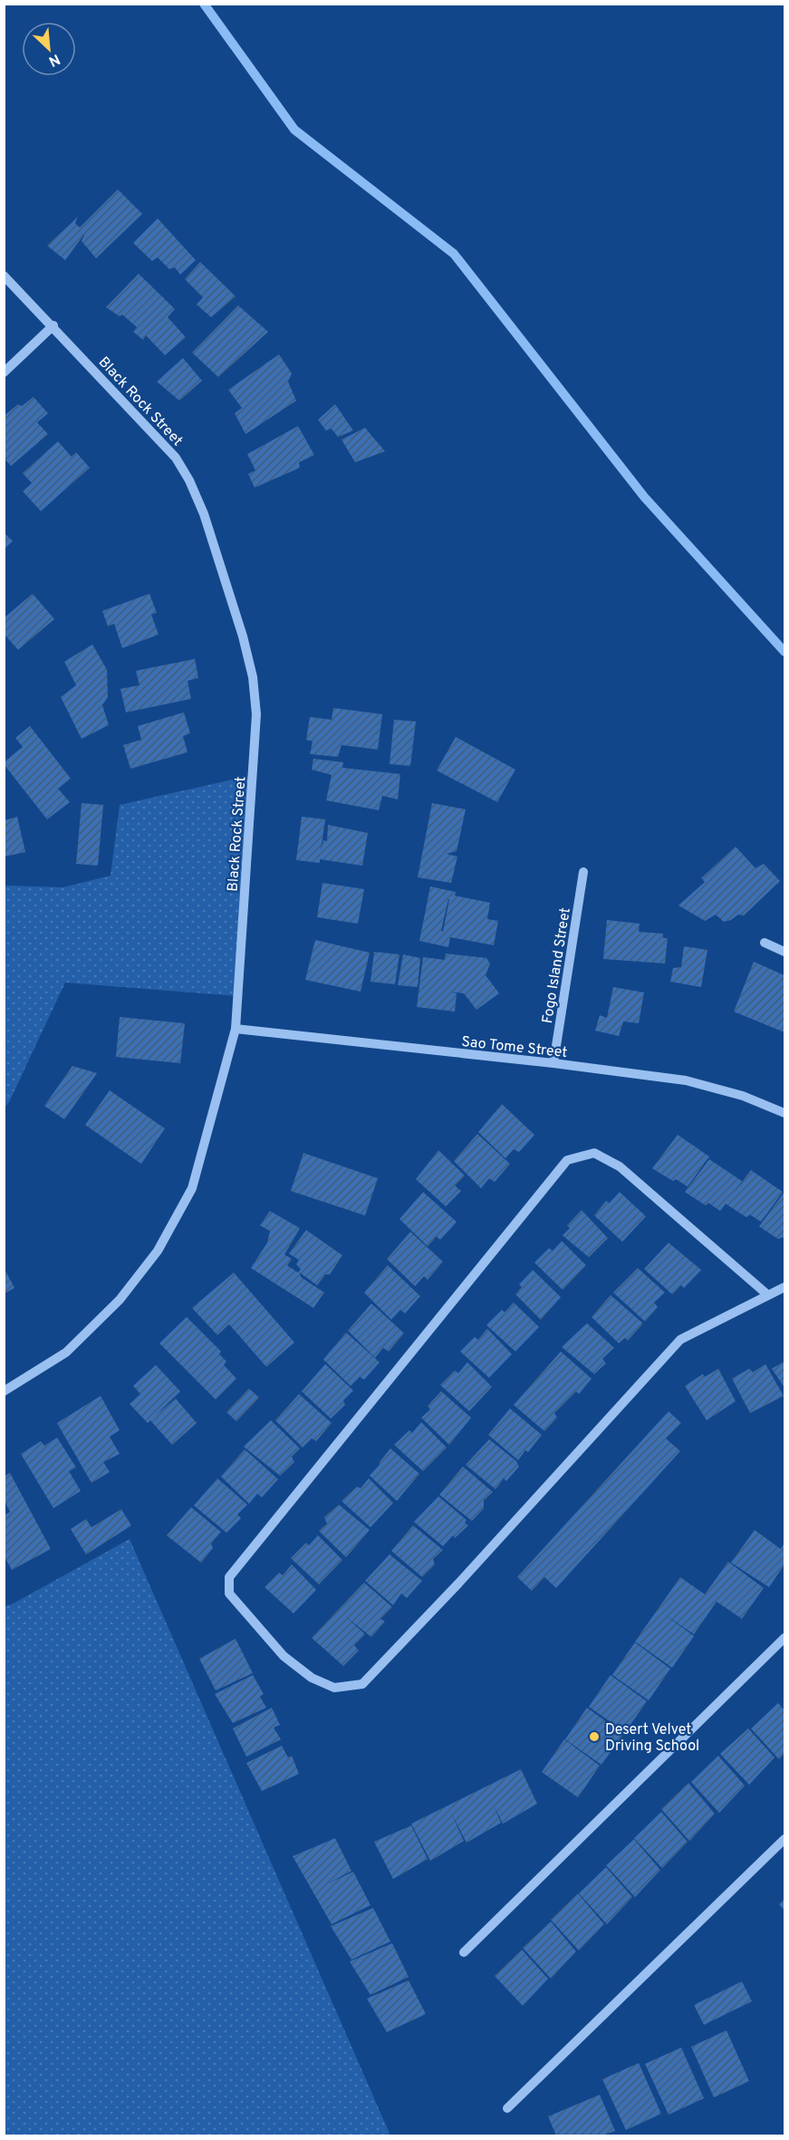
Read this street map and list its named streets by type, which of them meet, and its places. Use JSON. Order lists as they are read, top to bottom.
{
  "streets": {
    "street": ["Black Rock Street", "Fogo Island Street", "Sao Tome Street"]
  },
  "crossings": [
    ["Black Rock Street", "Sao Tome Street"],
    ["Fogo Island Street", "Sao Tome Street"]
  ],
  "places": ["Desert Velvet Driving School"],
  "north": "bottom right"
}
